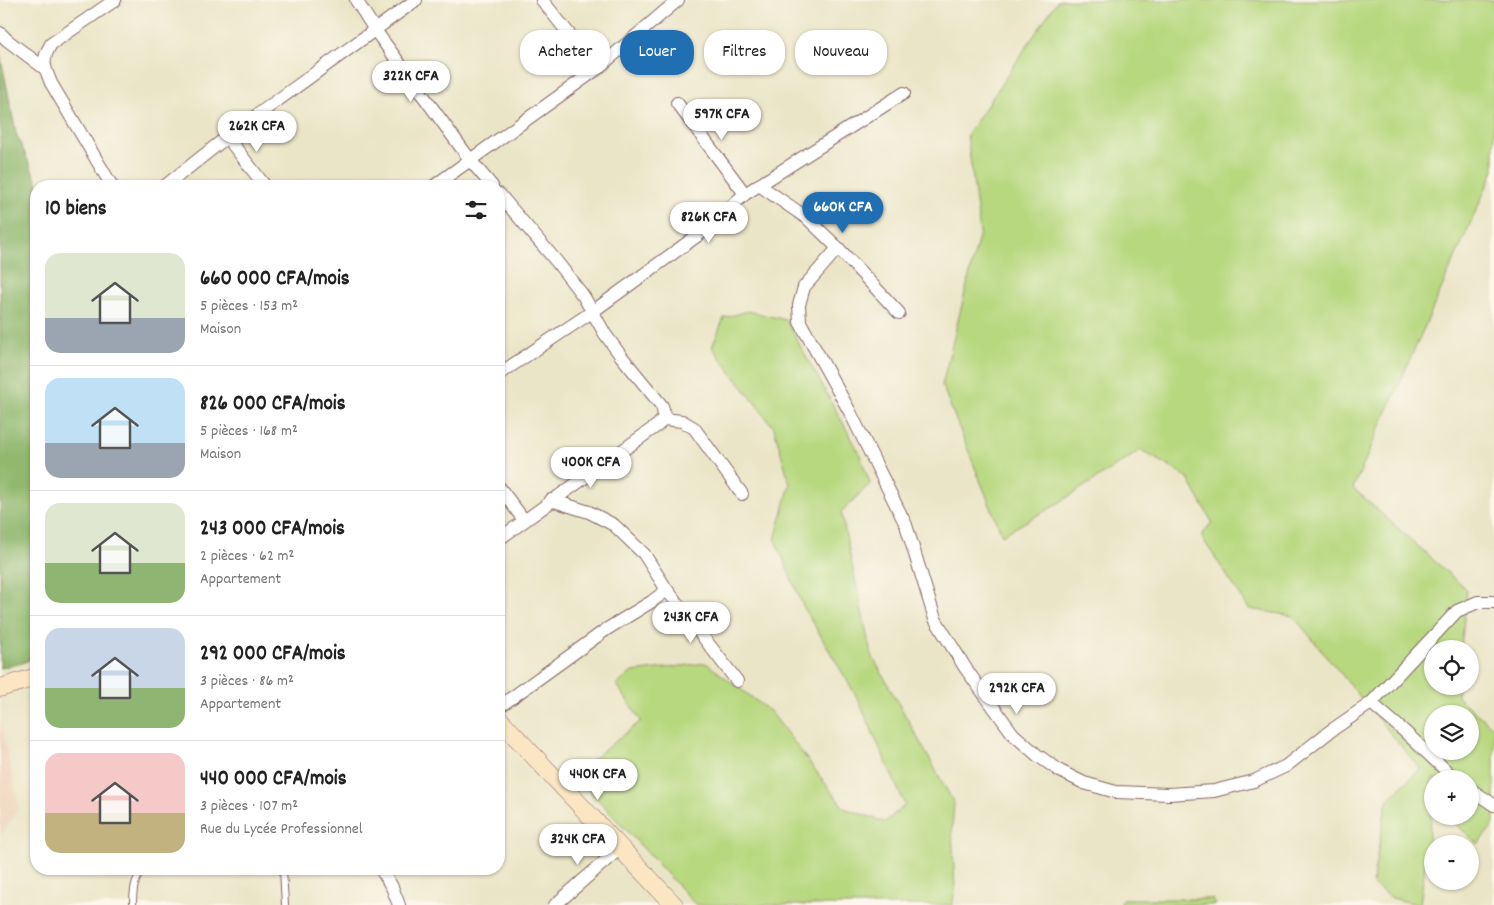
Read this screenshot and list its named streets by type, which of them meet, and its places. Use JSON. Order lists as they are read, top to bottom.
{
  "page": {
    "chip": [
      "Acheter",
      "Louer",
      "Filtres",
      "Nouveau"
    ],
    "price": [
      "322K CFA",
      "597K CFA",
      "262K CFA",
      "660K CFA",
      "826K CFA",
      "400K CFA",
      "243K CFA",
      "292K CFA",
      "440K CFA",
      "324K CFA"
    ],
    "heading": "10 biens",
    "list": [
      {
        "name": "660 000 CFA/mois",
        "note": "5 pièces · 153 m² · Maison"
      },
      {
        "name": "826 000 CFA/mois",
        "note": "5 pièces · 168 m² · Maison"
      },
      {
        "name": "243 000 CFA/mois",
        "note": "2 pièces · 62 m² · Appartement"
      },
      {
        "name": "292 000 CFA/mois",
        "note": "3 pièces · 86 m² · Appartement"
      },
      {
        "name": "440 000 CFA/mois",
        "note": "3 pièces · 107 m² · Rue du Lycée Professionnel"
      }
    ],
    "map_buttons": ["+", "−"]
  }
}
